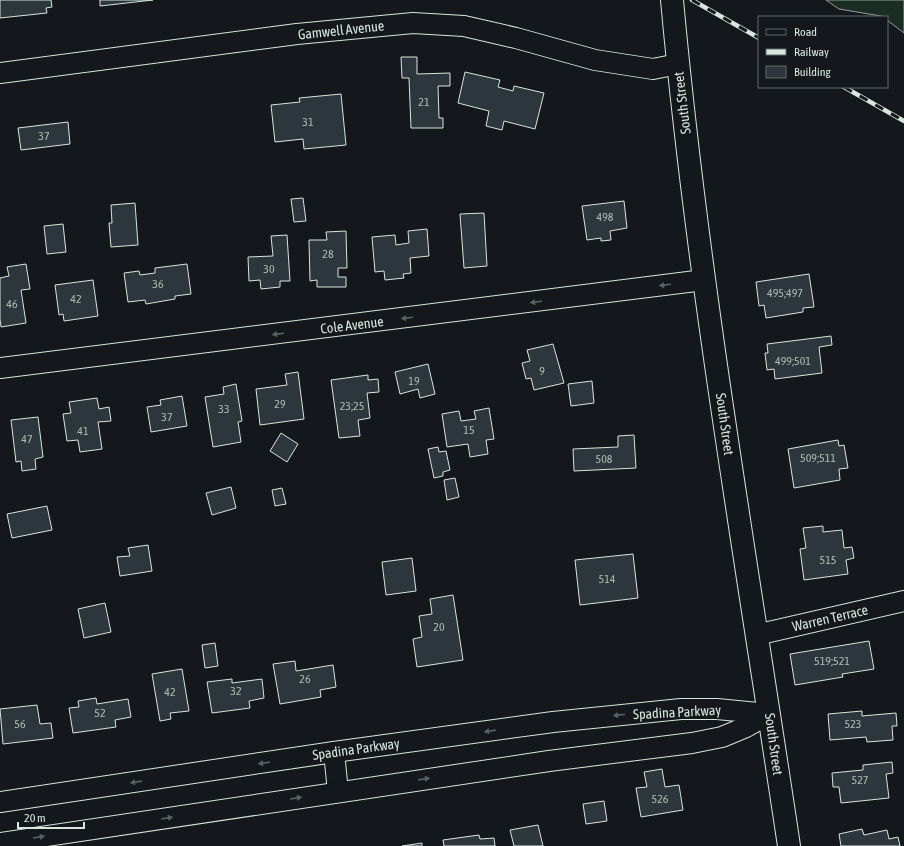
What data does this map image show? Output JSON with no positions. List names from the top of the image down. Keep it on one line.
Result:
{"streets":{"highway":["South Street"],"street":["Gamwell Avenue","Cole Avenue","Warren Terrace","Spadina Parkway"]},"crossings":[["Gamwell Avenue","South Street"],["South Street","Cole Avenue"],["South Street","Warren Terrace"],["South Street","Spadina Parkway"]],"one_way":["Cole Avenue"],"house_numbers":["21","31","37","498","28","30","36","495;497","42","46","499;501","9","19","29","23;25","33","37","15","41","47","509;511","508","515","514","20","519;521","26","32","42","52","56","523","527","526"],"legend":["Road","Railway","Building"],"scale_bar":"20 m"}
